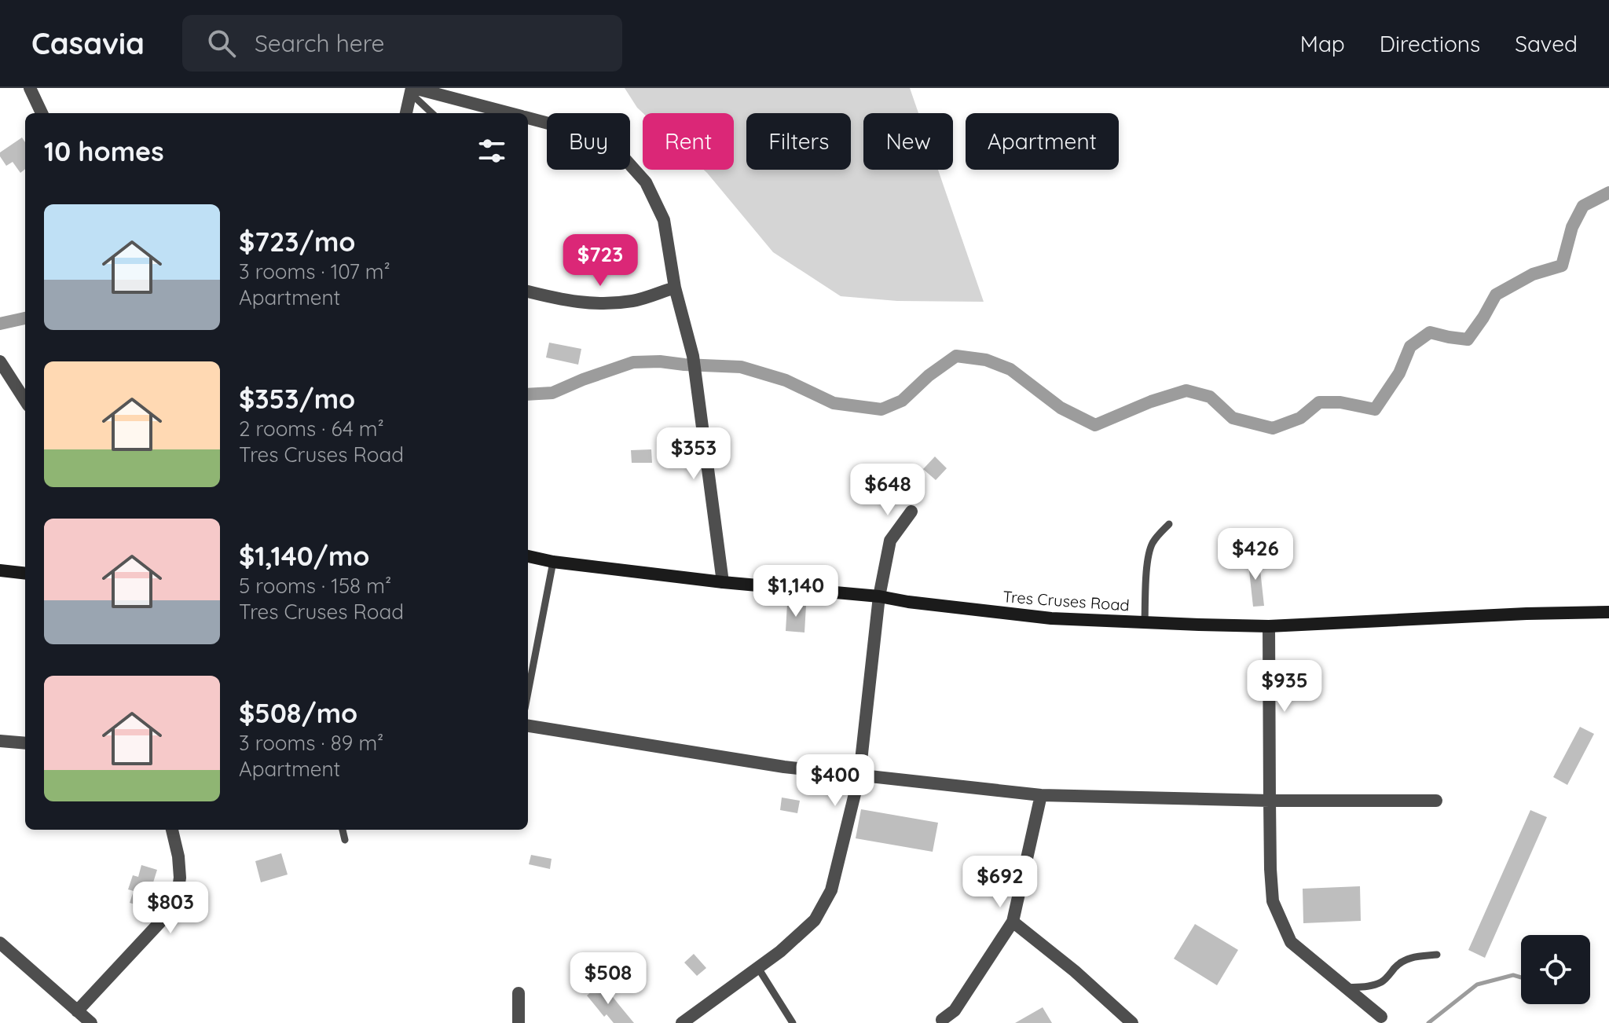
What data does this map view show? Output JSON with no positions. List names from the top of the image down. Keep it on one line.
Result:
{"streets":{"main road":["Tres Cruses Road"]},"page":{"header":"Casavia","search":"Search here","nav":["Map","Directions","Saved"],"chip":["Buy","Rent","Filters","New","Apartment"],"heading":"10 homes","list":[{"name":"$723/mo","note":"3 rooms · 107 m² · Apartment"},{"name":"$353/mo","note":"2 rooms · 64 m² · Tres Cruses Road"},{"name":"$1,140/mo","note":"5 rooms · 158 m² · Tres Cruses Road"},{"name":"$508/mo","note":"3 rooms · 89 m² · Apartment"}],"price":["$723","$353","$648","$426","$1,140","$935","$400","$692","$803","$508"]}}
